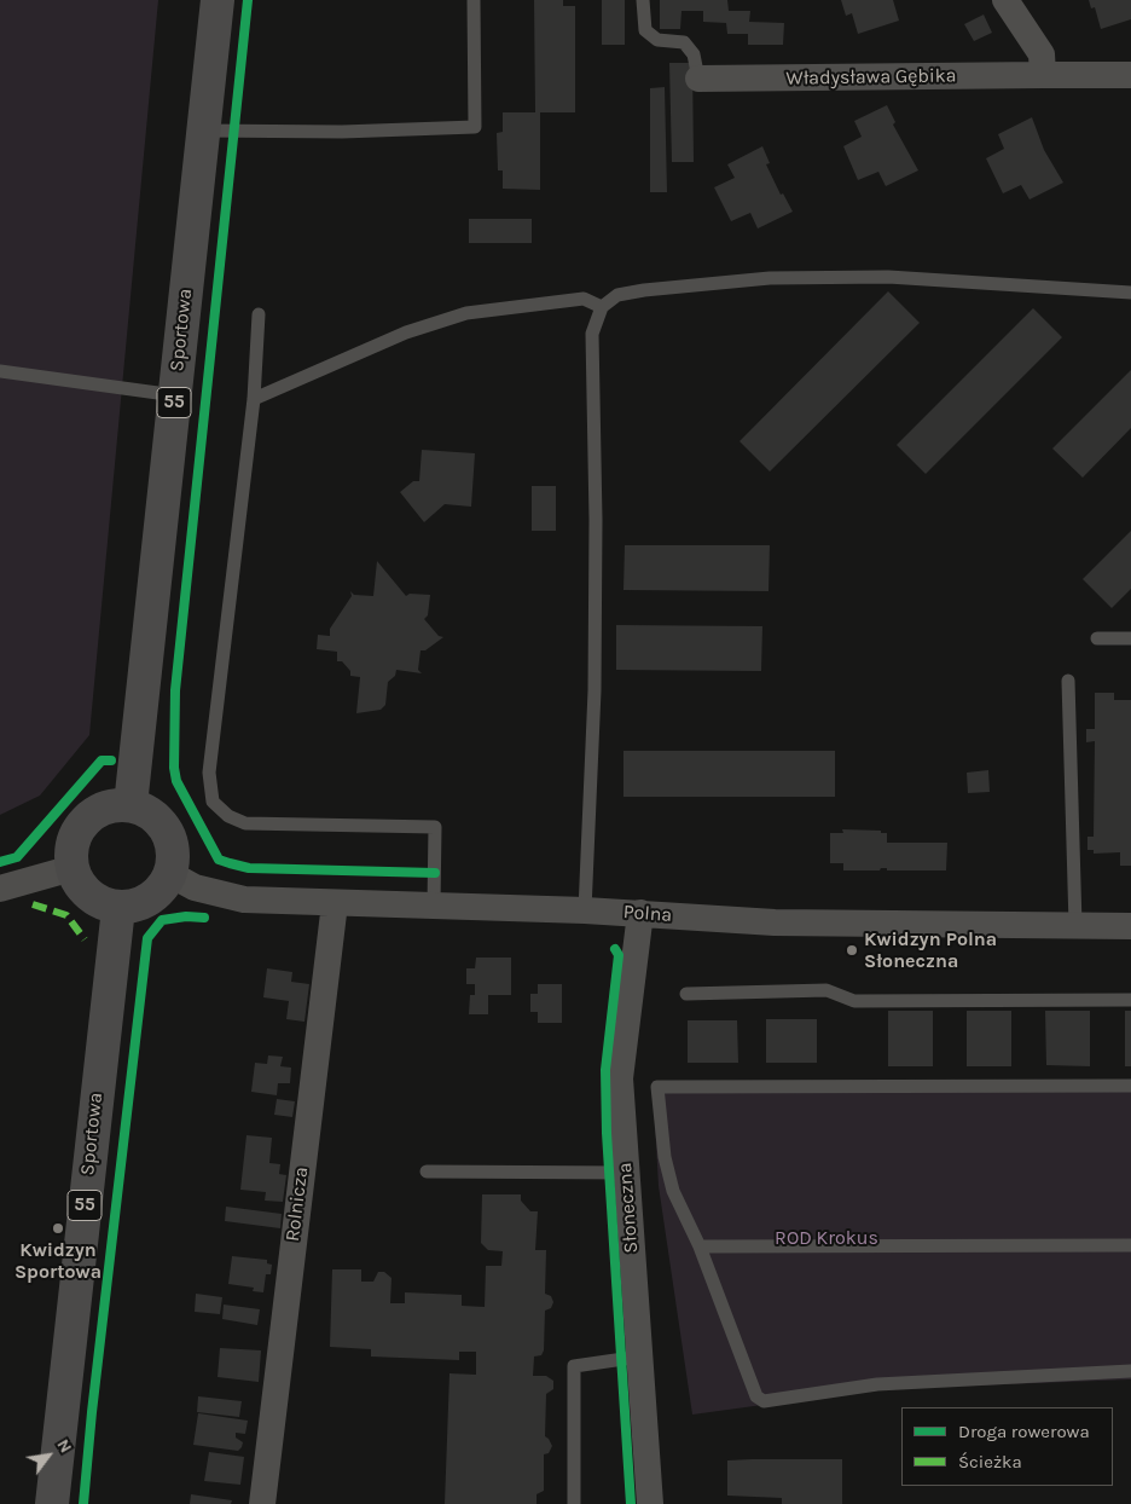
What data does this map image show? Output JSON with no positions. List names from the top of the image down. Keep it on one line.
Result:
{"streets":{"main road":["Sportowa","55"],"street":["Władysława Gębika","Polna","Rolnicza","Słoneczna"]},"crossings":[["Sportowa","Polna"],["Polna","Rolnicza"],["Polna","Słoneczna"]],"parks":["ROD Krokus"],"places":["Kwidzyn Polna Słoneczna","Kwidzyn Sportowa"],"legend":["Droga rowerowa","Ścieżka"],"north":"top right"}
